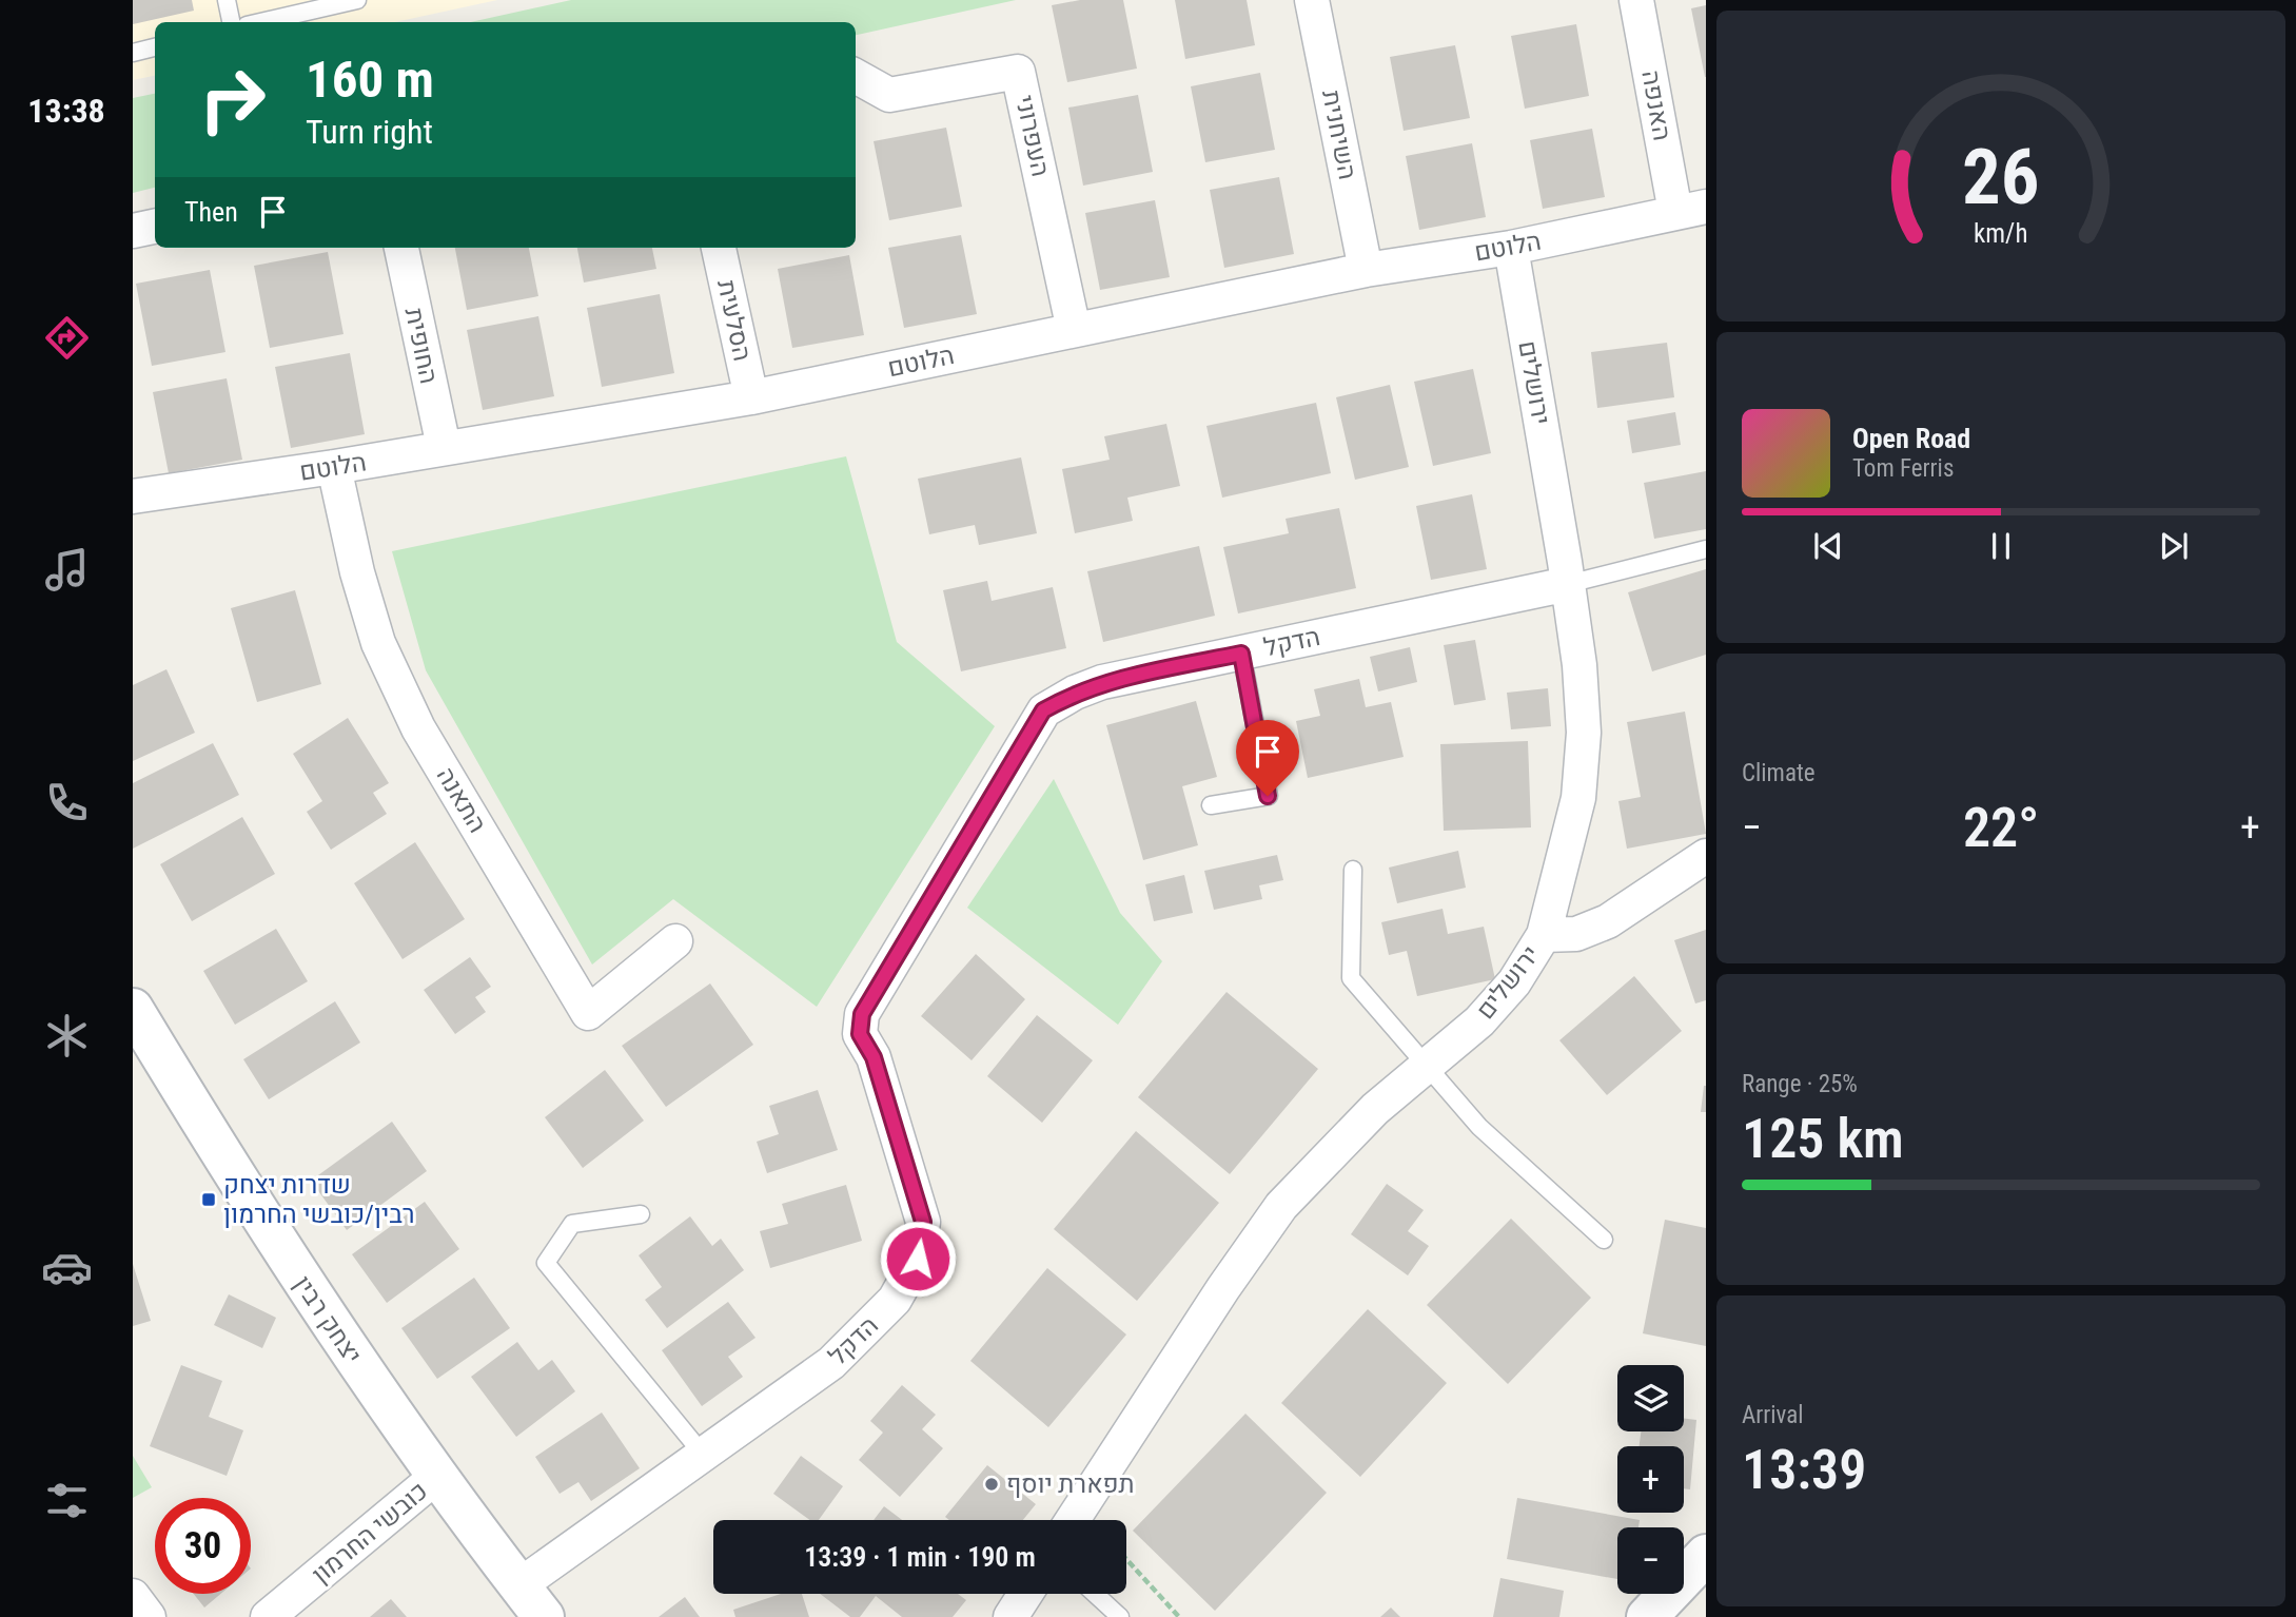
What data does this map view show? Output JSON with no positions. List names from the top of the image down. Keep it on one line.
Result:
{"streets":{"street":["האנפה","השיחנית","העפרוני","הלוטם","הסלעית","החופית","ירושלים","הדקל","התאנה","יצחק רבין","כובשי החרמון"]},"crossings":[["האנפה","הלוטם"],["השיחנית","הלוטם"],["העפרוני","הלוטם"],["הלוטם","הסלעית"],["הלוטם","החופית"],["הלוטם","ירושלים"],["הלוטם","התאנה"],["ירושלים","הדקל"],["הדקל","יצחק רבין"],["יצחק רבין","כובשי החרמון"]],"places":{"transit":["שדרות יצחק רבין/כובשי החרמון"],"other":["תפארת יוסף"]},"page":{"tabs":"13:38","turn":["160 m","Turn right"],"then":"Then","song":["Open Road","Tom Ferris"],"tile":["Climate",["Range · 25%","125 km"],["Arrival","13:39"]],"heat":["−","22°","+"],"map_buttons":["+","−"],"limit":"30","trip":"13:39 · 1 min · 190 m","gauge":["26","km/h"]}}
